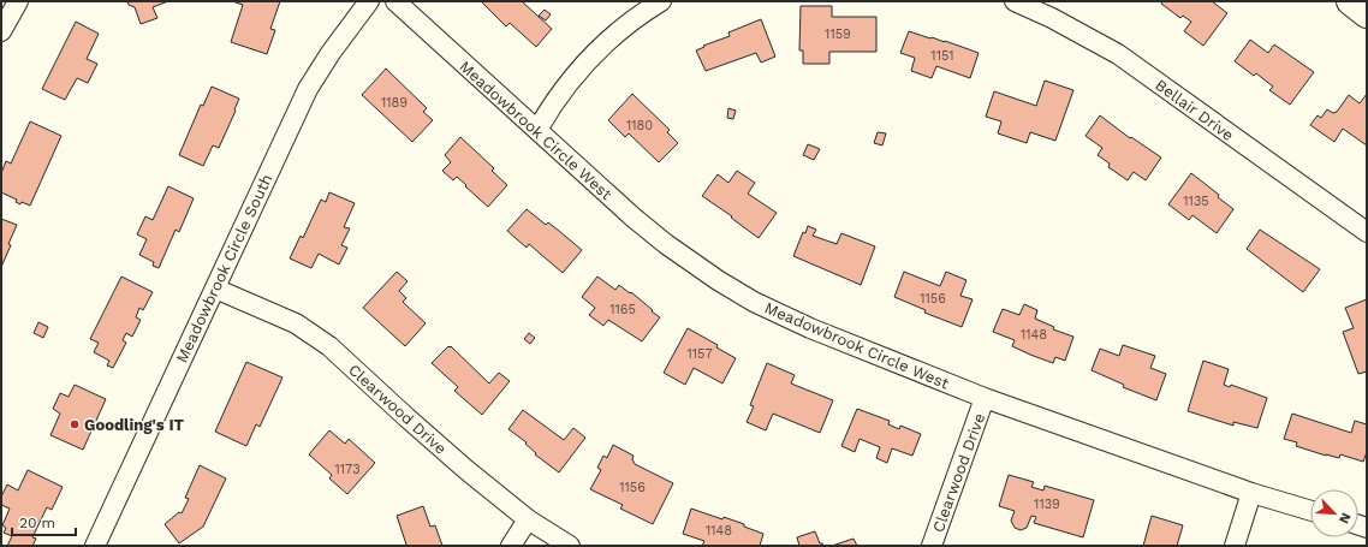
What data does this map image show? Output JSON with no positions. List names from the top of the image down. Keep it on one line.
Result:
{"streets":{"street":["Bellair Drive","Meadowbrook Circle West","Meadowbrook Circle South","Clearwood Drive"]},"crossings":[["Meadowbrook Circle West","Clearwood Drive"],["Meadowbrook Circle South","Clearwood Drive"]],"places":["Goodling's IT"],"house_numbers":["1159","1151","1189","1180","1135","1156","1165","1148","1157","1173","1156","1139","1148"],"scale_bar":"20 m","north":"bottom right"}
